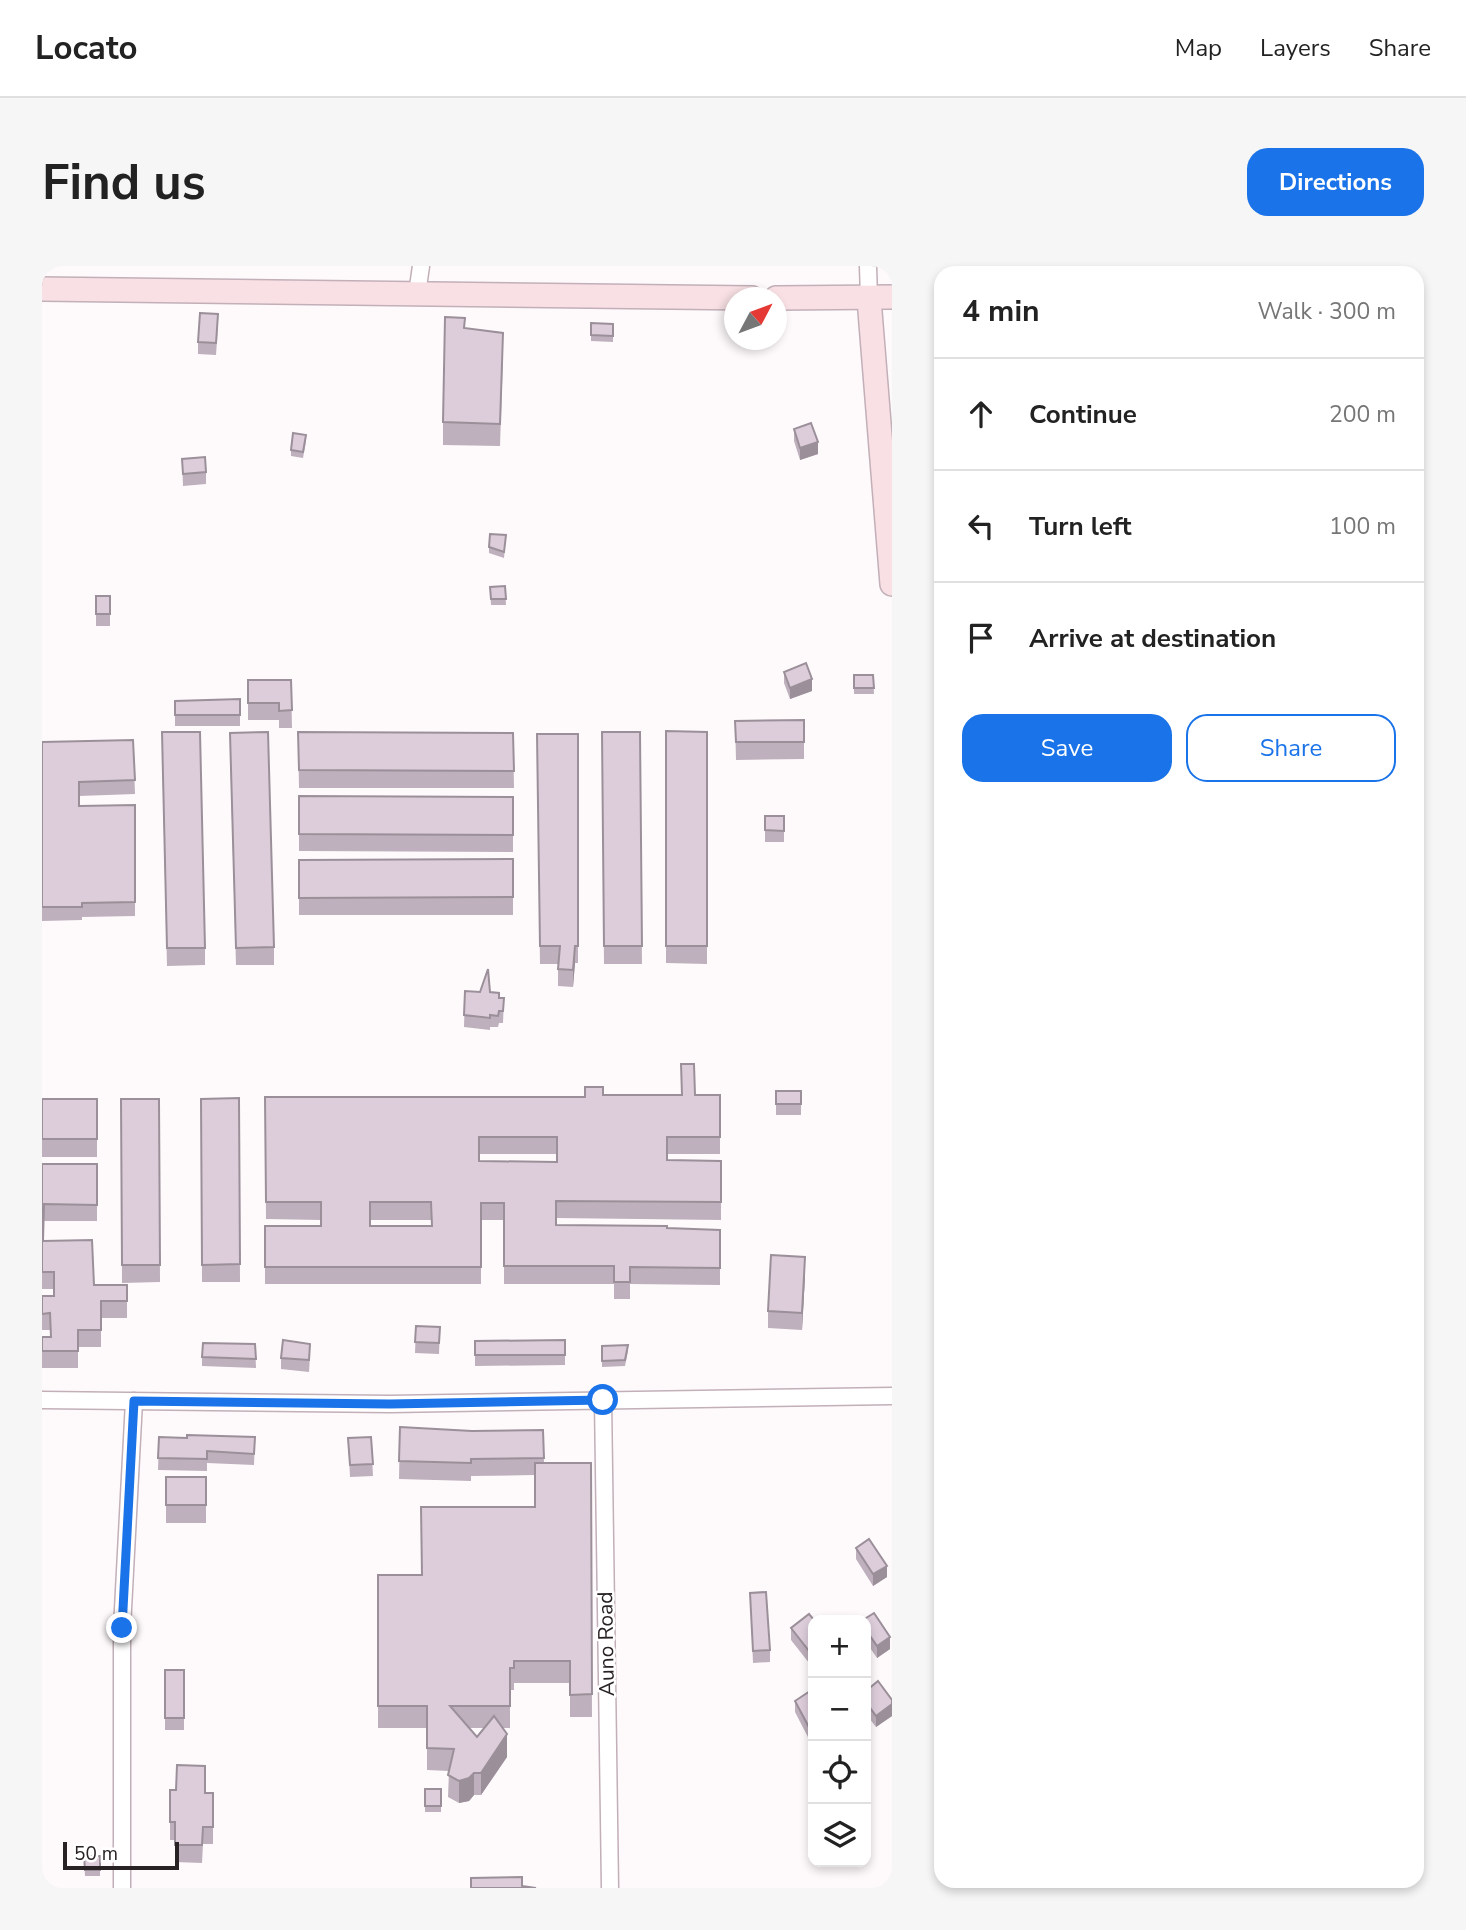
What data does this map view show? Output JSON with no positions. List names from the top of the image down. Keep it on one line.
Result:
{"streets":{"street":["Auno Road"]},"scale_bar":"50 m","north":"top right","page":{"header":"Locato","nav":["Map","Layers","Share"],"buttons":["Directions",["Save","Share"]],"title":"Find us","heading":["4 min","Walk · 300 m"],"list":[["Continue","200 m"],["Turn left","100 m"],"Arrive at destination"],"map_buttons":["+","−"],"scale":"50 m"}}
